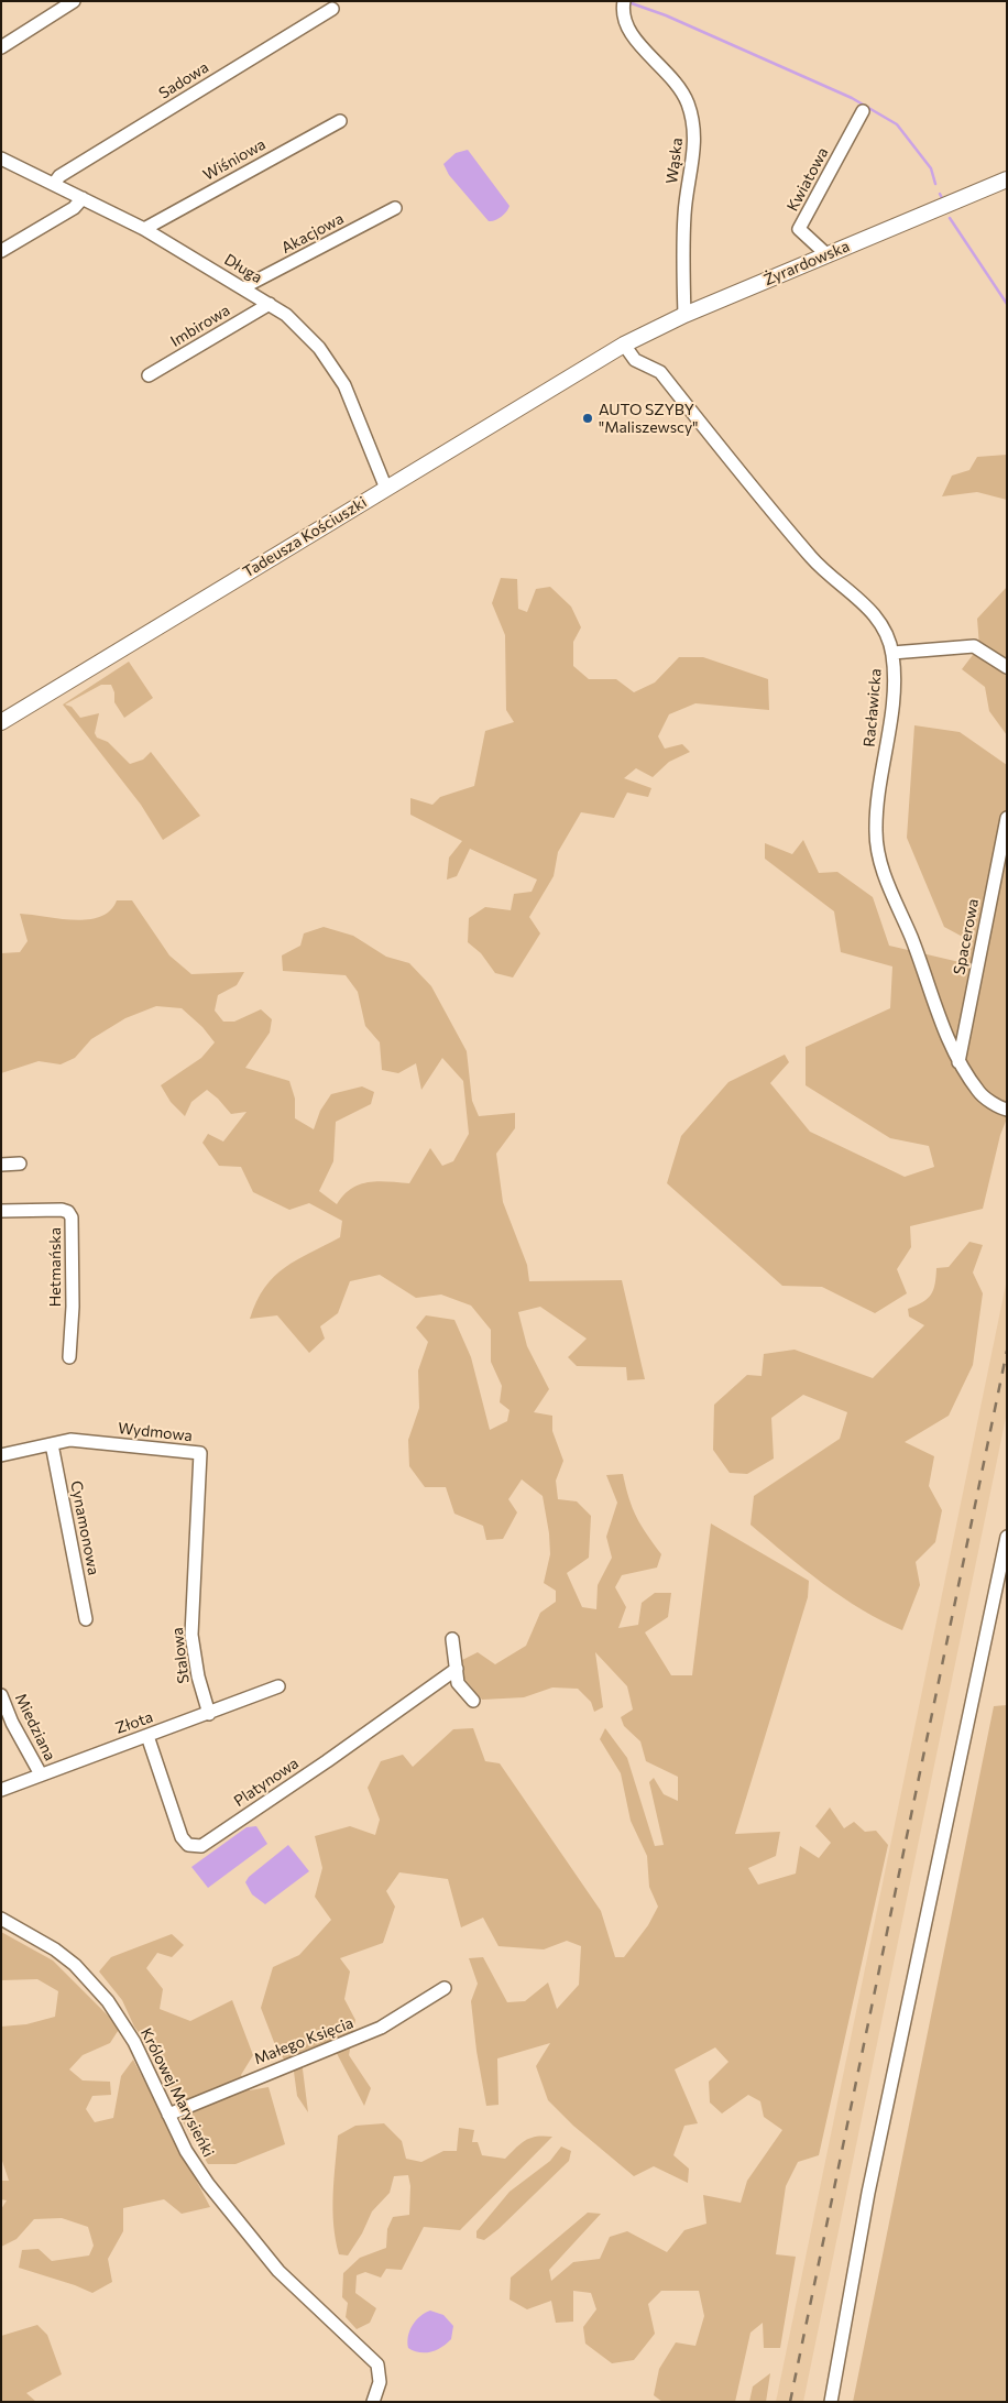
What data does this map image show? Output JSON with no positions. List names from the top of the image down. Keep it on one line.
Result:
{"streets":{"main road":["Żyrardowska","Tadeusza Kościuszki"],"street":["Sadowa","Wiśniowa","Wąska","Kwiatowa","Akacjowa","Długa","Imbirowa","Racławicka","Spacerowa","Hetmańska","Wydmowa","Cynamonowa","Stalowa","Złota","Miedziana","Platynowa","Małego Księcia","Królowej Marysieńki"]},"crossings":[["Sadowa","Długa"],["Wiśniowa","Długa"],["Wąska","Żyrardowska"],["Kwiatowa","Żyrardowska"],["Akacjowa","Długa"],["Żyrardowska","Tadeusza Kościuszki"],["Żyrardowska","Racławicka"],["Długa","Imbirowa"],["Długa","Tadeusza Kościuszki"],["Racławicka","Spacerowa"],["Wydmowa","Cynamonowa"],["Wydmowa","Stalowa"],["Stalowa","Złota"],["Złota","Miedziana"],["Złota","Platynowa"],["Małego Księcia","Królowej Marysieńki"]],"places":["AUTO SZYBY \"Maliszewscy\""]}
